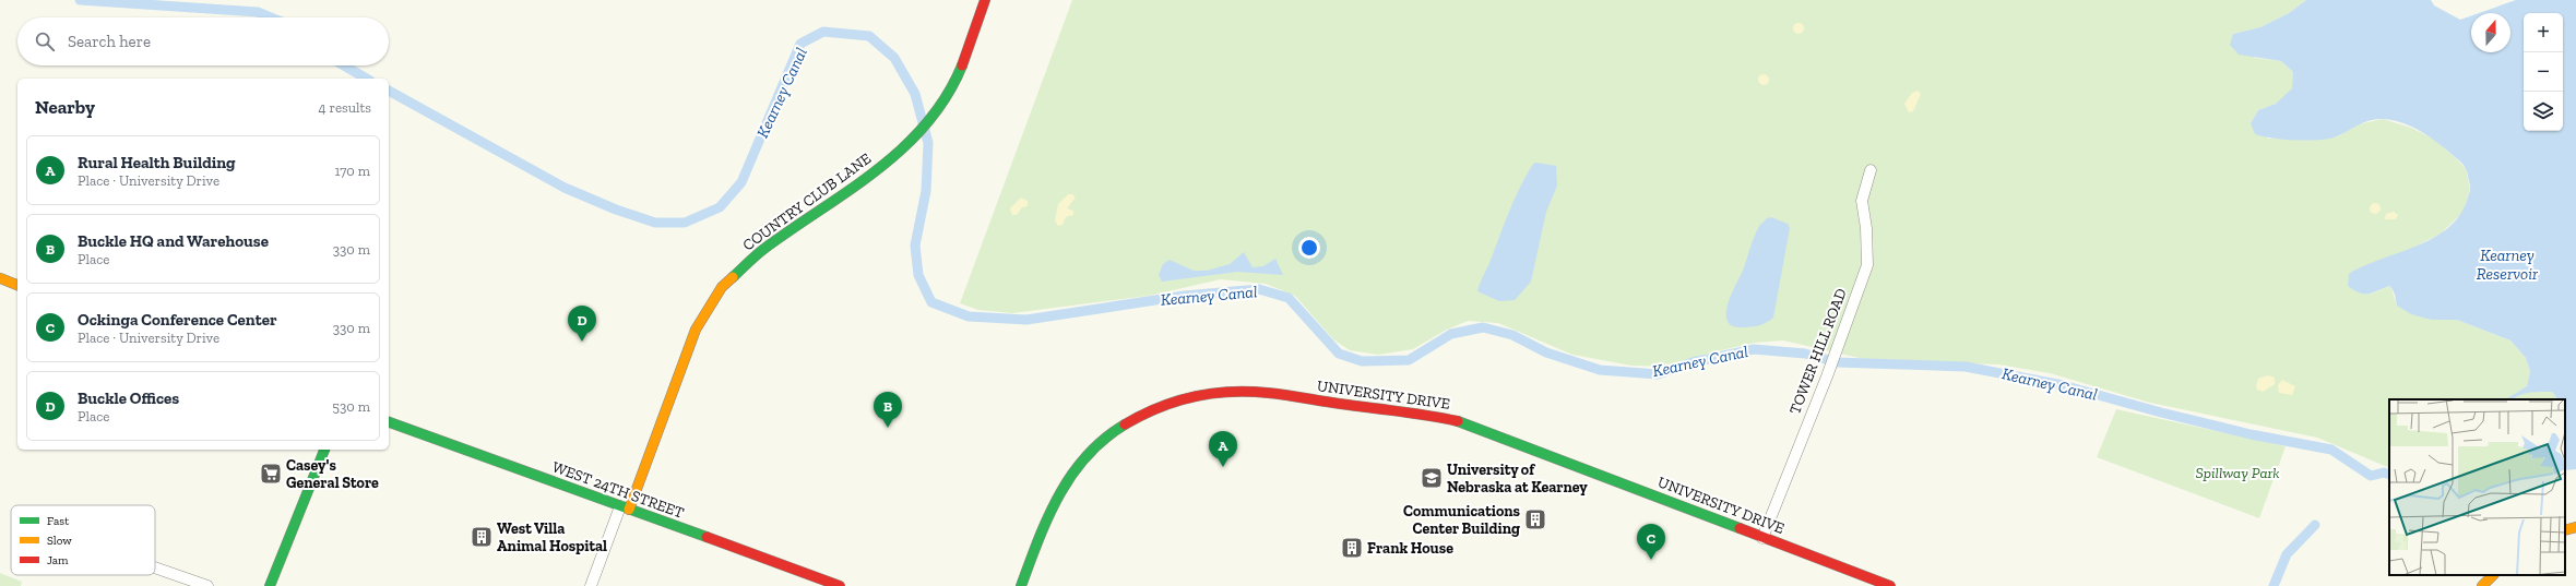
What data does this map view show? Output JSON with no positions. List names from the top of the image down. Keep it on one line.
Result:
{"streets":{"street":["COUNTRY CLUB LANE","TOWER HILL ROAD","UNIVERSITY DRIVE","WEST 24TH STREET"]},"crossings":[["COUNTRY CLUB LANE","WEST 24TH STREET"],["TOWER HILL ROAD","UNIVERSITY DRIVE"]],"water":["Kearney Canal","Kearney Reservoir"],"parks":["Spillway Park"],"places":{"supermarket":["Casey's General Store"],"school or university":["University of Nebraska at Kearney"],"building":["Communications Center Building","West Villa Animal Hospital","Frank House"]},"legend":["Fast","Slow","Jam"],"north":"top","page":{"map_buttons":["+","−"],"search":"Search here","heading":["Nearby","4 results"],"list":[{"mark":"A","name":"Rural Health Building","note":"Place · University Drive","value":"170 m"},{"mark":"B","name":"Buckle HQ and Warehouse","note":"Place","value":"330 m"},{"mark":"C","name":"Ockinga Conference Center","note":"Place · University Drive","value":"330 m"},{"mark":"D","name":"Buckle Offices","note":"Place","value":"530 m"}],"pins":["D","B","A","C"]}}
